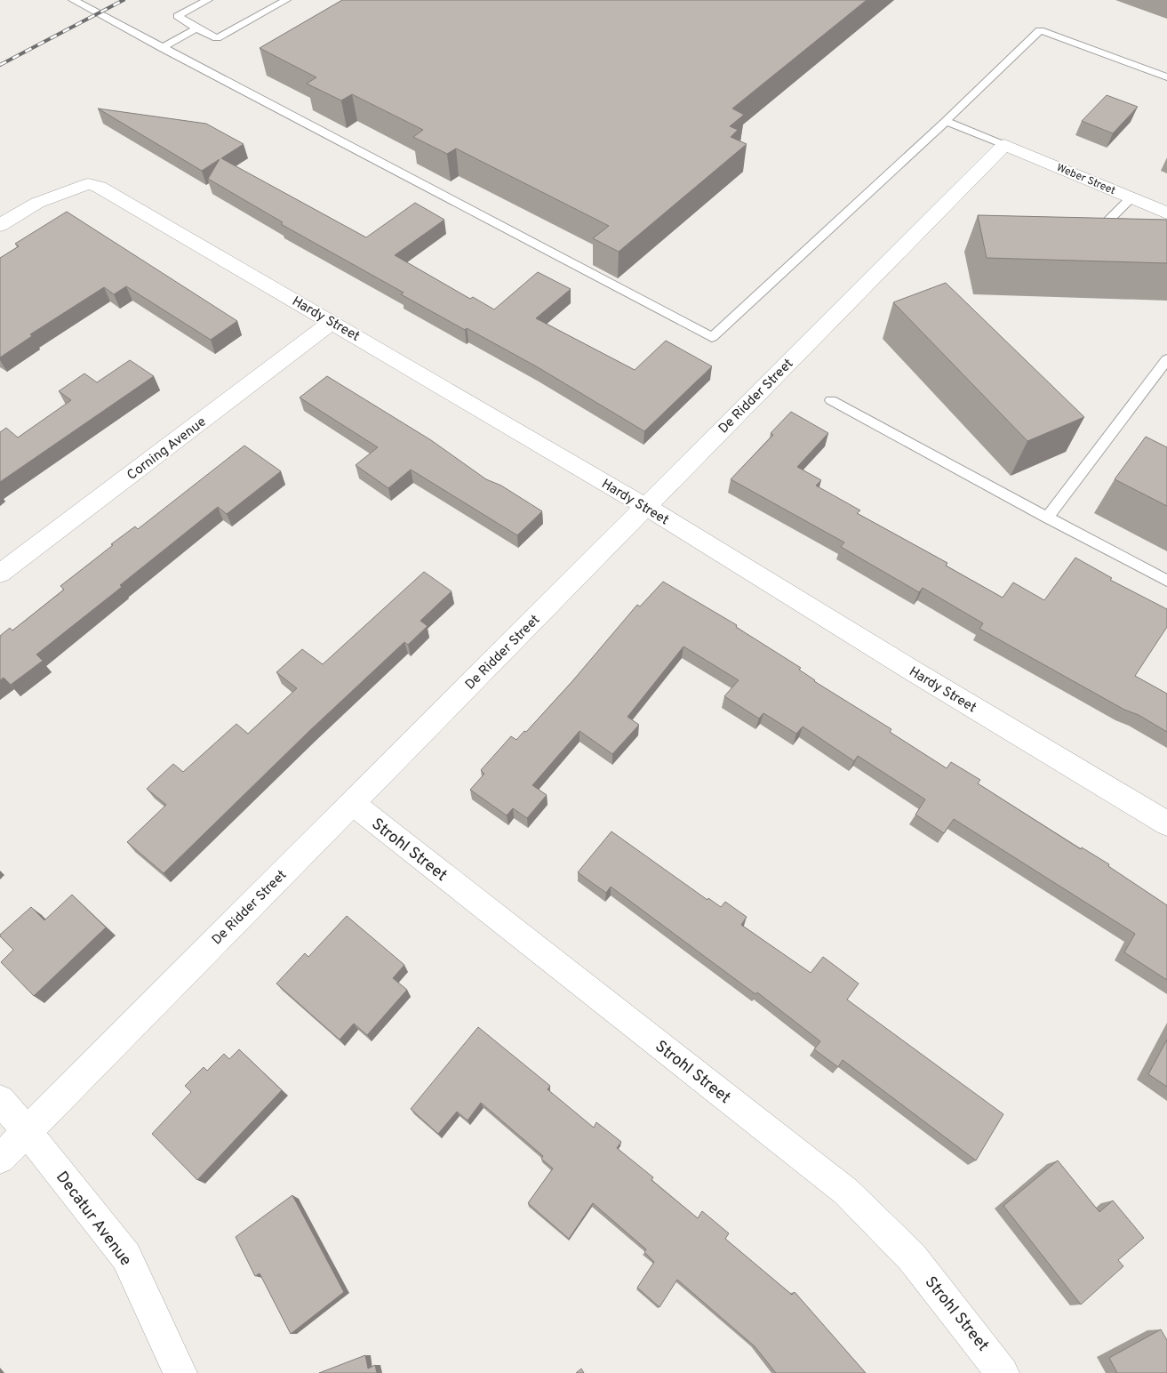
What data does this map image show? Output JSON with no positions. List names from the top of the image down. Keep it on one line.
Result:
{"streets":{"street":["Weber Street","Hardy Street","De Ridder Street","Corning Avenue","Strohl Street","Decatur Avenue"]},"crossings":[["Weber Street","De Ridder Street"],["Hardy Street","De Ridder Street"],["Hardy Street","Corning Avenue"],["De Ridder Street","Strohl Street"],["De Ridder Street","Decatur Avenue"]]}
